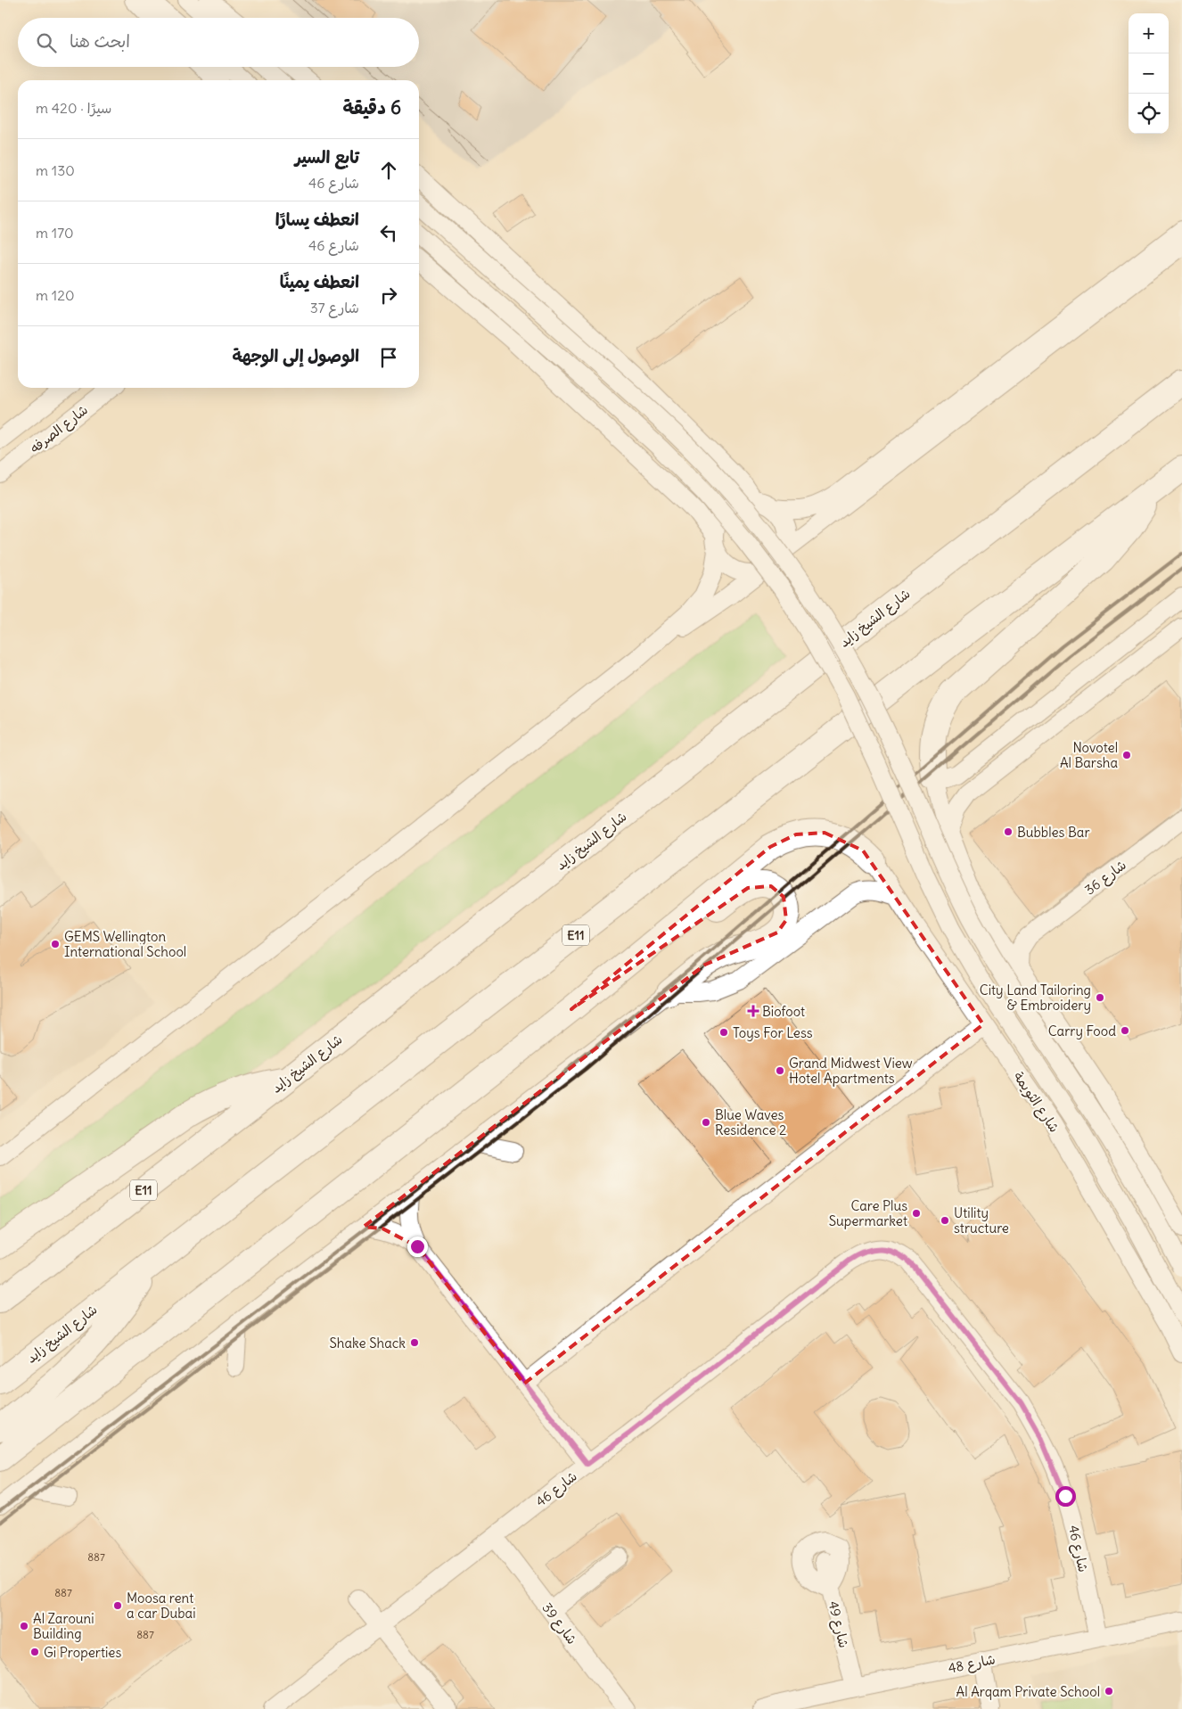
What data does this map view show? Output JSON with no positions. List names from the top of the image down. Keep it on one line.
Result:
{"streets":{"highway":["شارع الشيخ زايد","E11"],"street":["شارع الصرفه","شارع 36","شارع الثويمة","شارع 46","شارع 39","شارع 49","شارع 48"]},"crossings":[["شارع 46","شارع 39"],["شارع 46","شارع 48"],["شارع 49","شارع 48"]],"places":{"other":["Novotel Al Barsha","Bubbles Bar","GEMS Wellington International School","City Land Tailoring & Embroidery","Carry Food","Toys For Less","Grand Midwest View Hotel Apartments","Blue Waves Residence 2","Care Plus Supermarket","Utility structure","Shake Shack","Moosa rent a car Dubai","Al Zarouni Building","Gi Properties","Al Arqam Private School"],"health":["Biofoot"]},"house_numbers":["887","887","887"],"page":{"map_buttons":["+","−"],"search":"ابحث هنا","heading":["6 دقيقة","سيرًا · 420 m"],"list":[["تابع السير","شارع 46","130 m"],["انعطف يسارًا","شارع 46","170 m"],["انعطف يمينًا","شارع 37","120 m"],"الوصول إلى الوجهة"]}}
